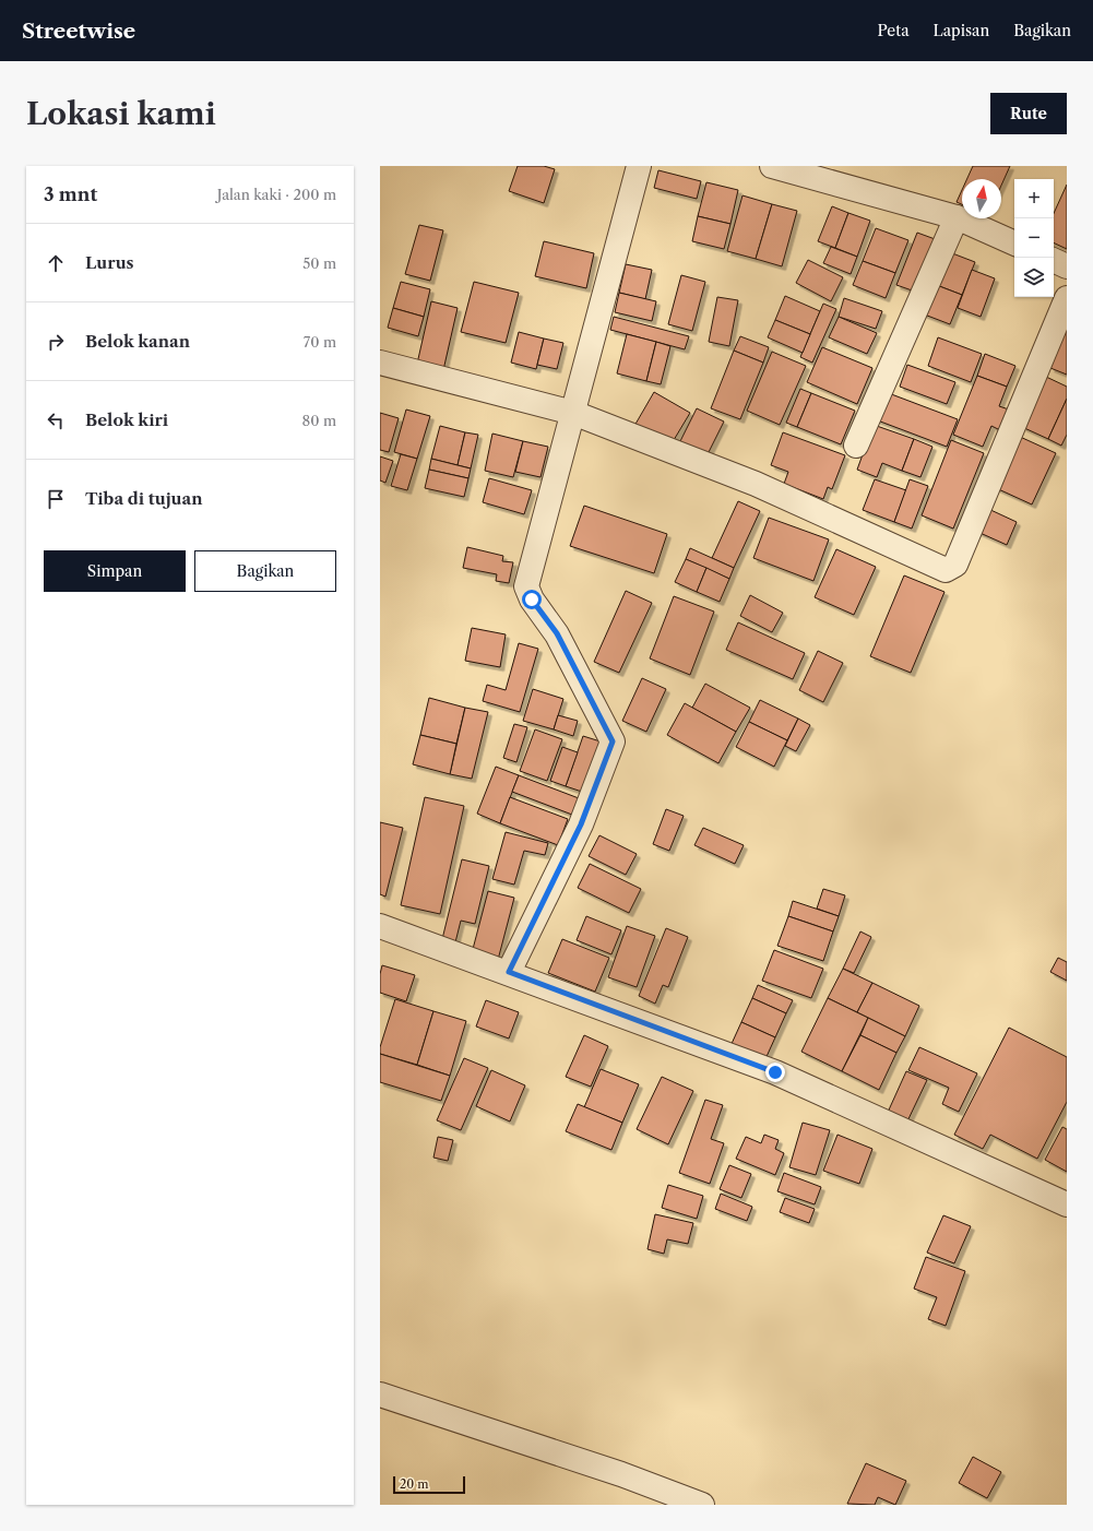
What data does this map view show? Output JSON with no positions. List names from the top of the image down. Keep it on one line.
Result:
{"scale_bar":"20 m","north":"top","page":{"header":"Streetwise","nav":["Peta","Lapisan","Bagikan"],"buttons":["Rute",["Simpan","Bagikan"]],"title":"Lokasi kami","heading":["3 mnt","Jalan kaki · 200 m"],"map_buttons":["+","−"],"list":[["Lurus","50 m"],["Belok kanan","70 m"],["Belok kiri","80 m"],"Tiba di tujuan"],"scale":"20 m"}}
